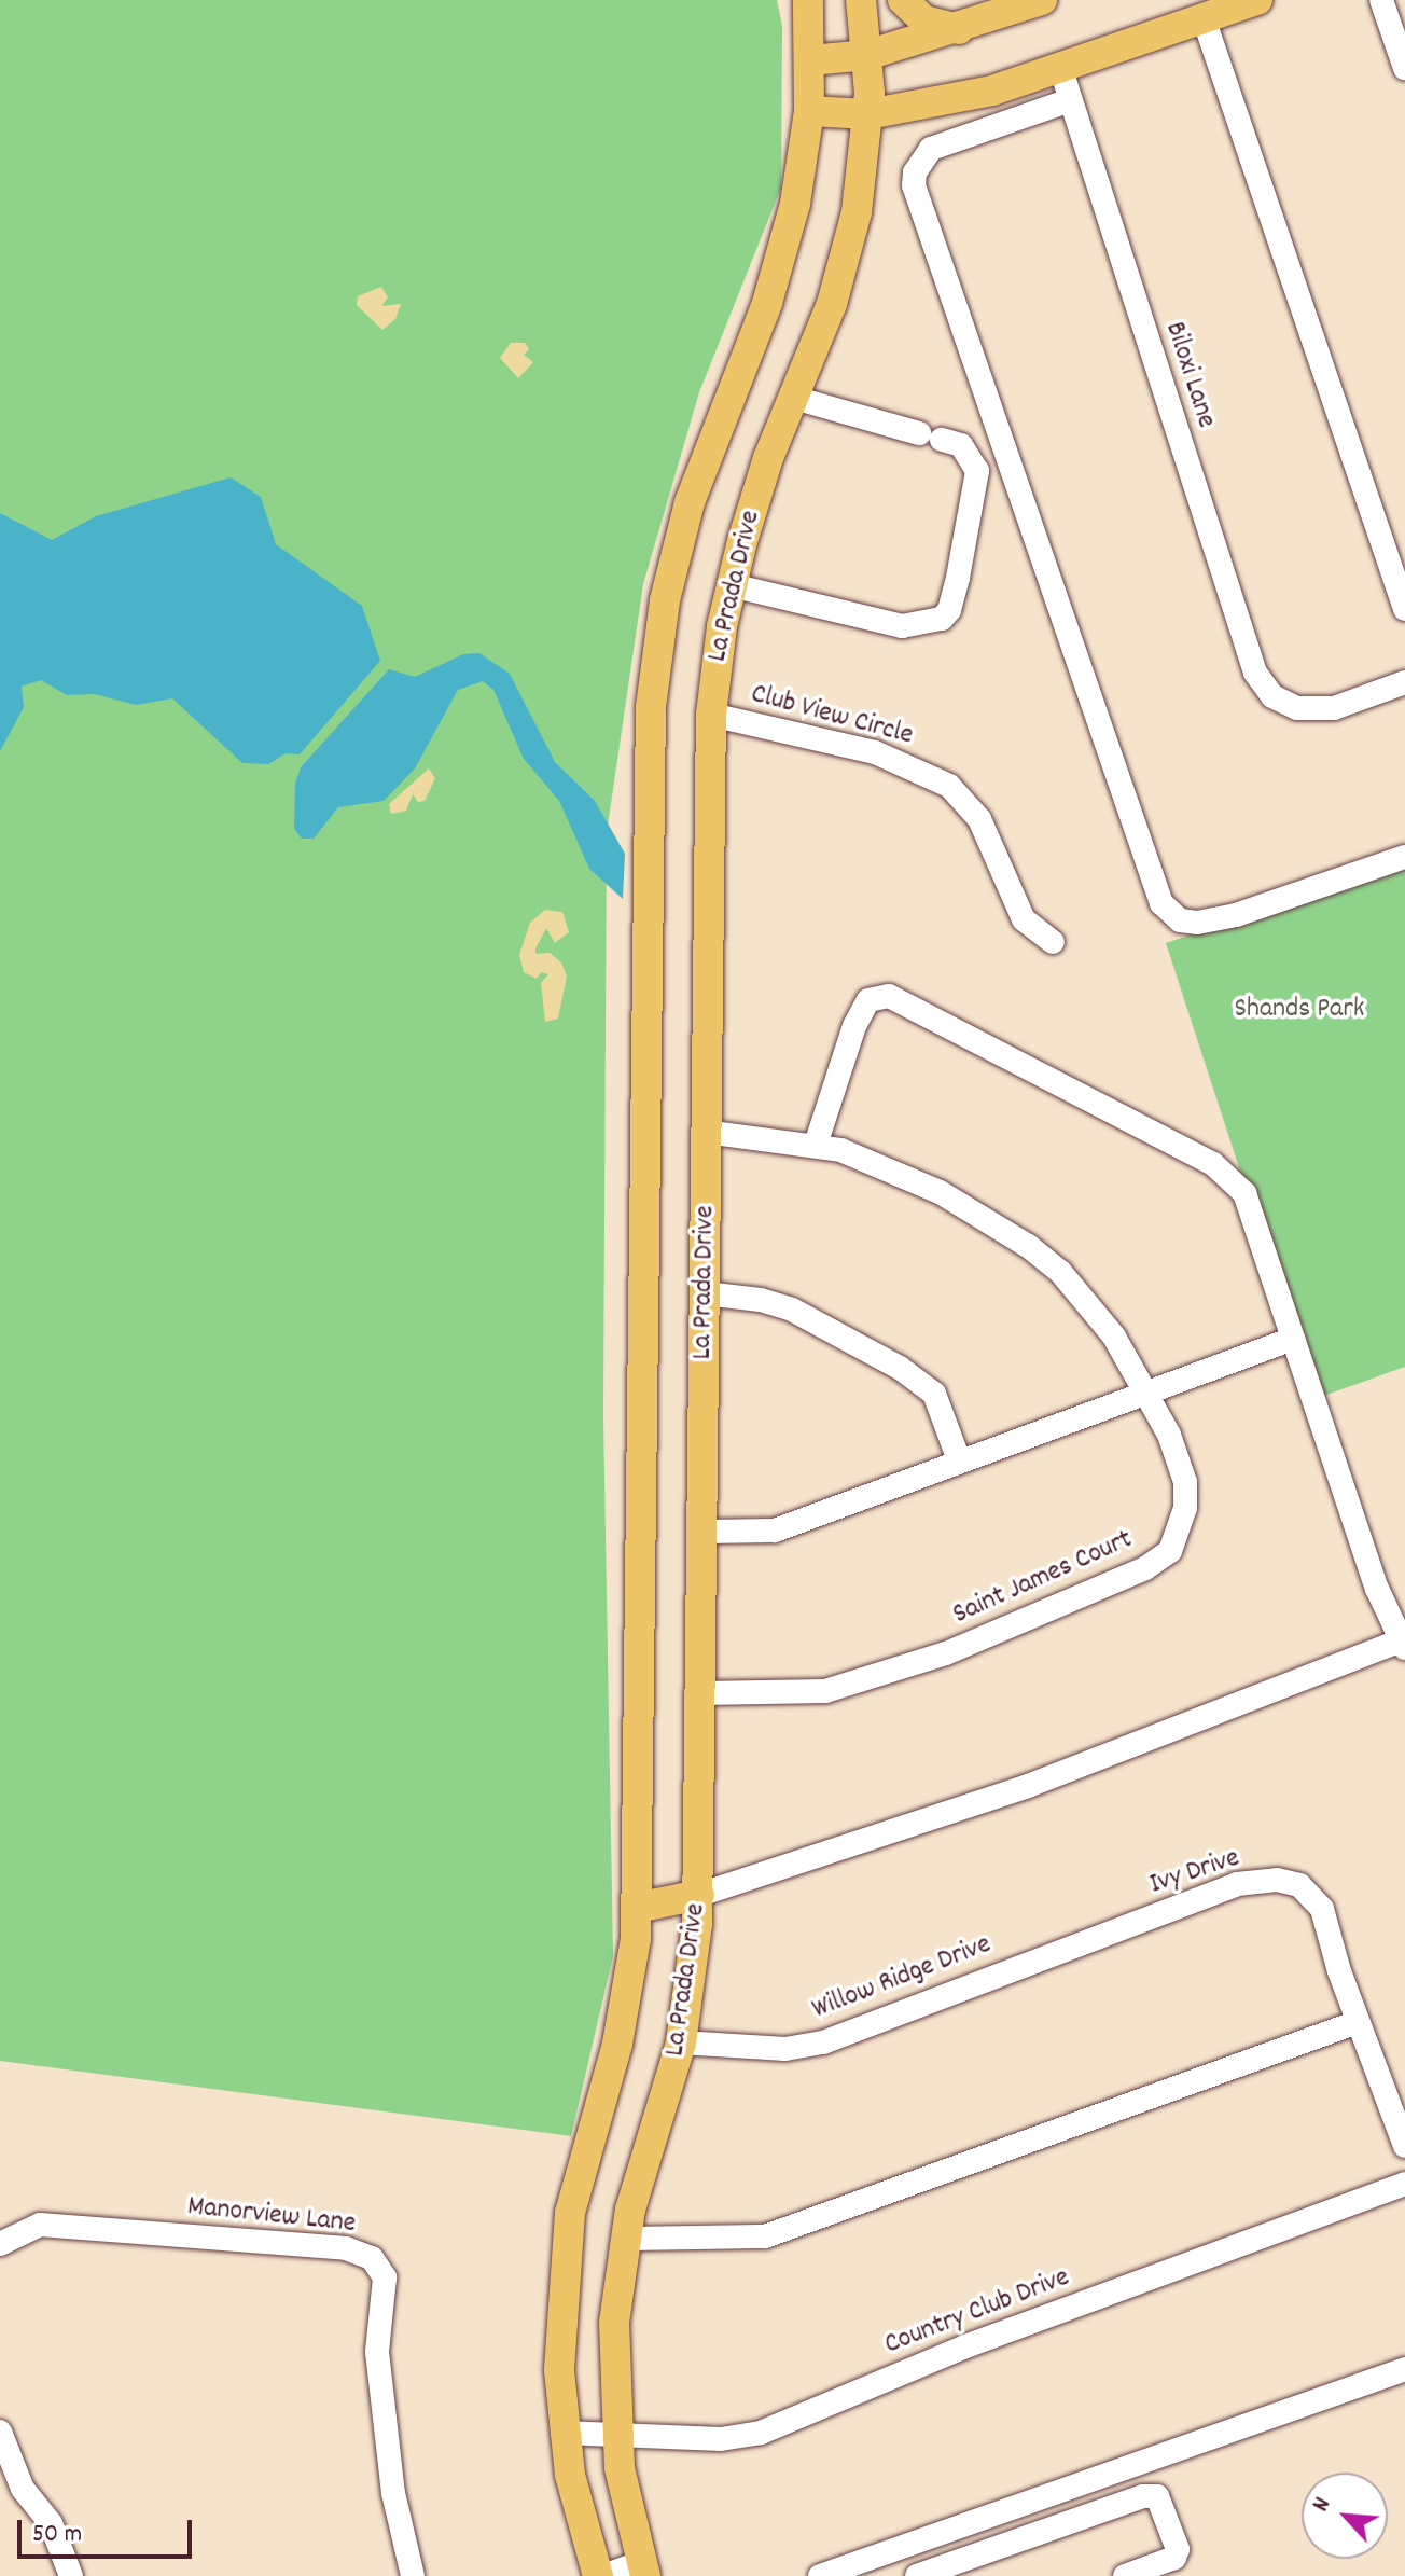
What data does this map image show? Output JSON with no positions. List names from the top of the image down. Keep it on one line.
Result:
{"streets":{"main road":["La Prada Drive"],"street":["Biloxi Lane","Club View Circle","Saint James Court","Ivy Drive","Willow Ridge Drive","Manorview Lane","Country Club Drive"]},"crossings":[["La Prada Drive","Club View Circle"],["La Prada Drive","Saint James Court"],["La Prada Drive","Willow Ridge Drive"],["La Prada Drive","Country Club Drive"],["Ivy Drive","Willow Ridge Drive"]],"parks":["Shands Park"],"scale_bar":"50 m","north":"top left"}
